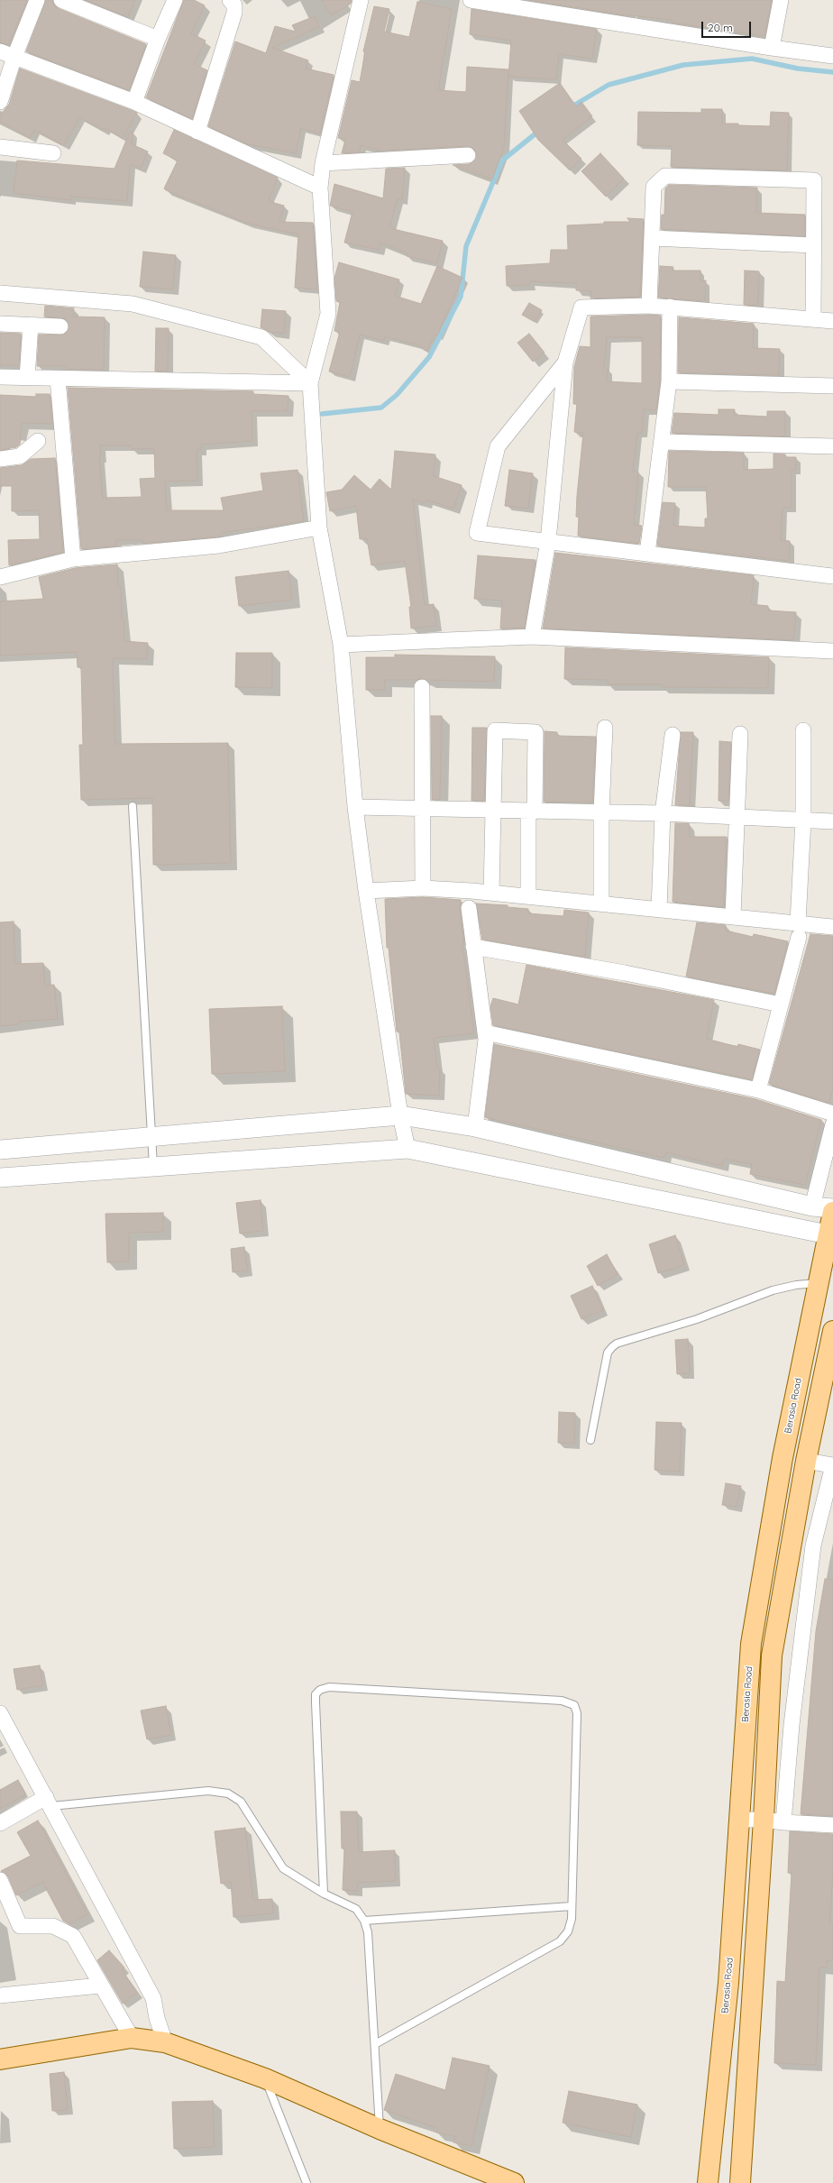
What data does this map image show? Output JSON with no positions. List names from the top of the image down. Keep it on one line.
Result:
{"streets":{"main road":["Berasia Road"]},"scale_bar":"20 m"}
